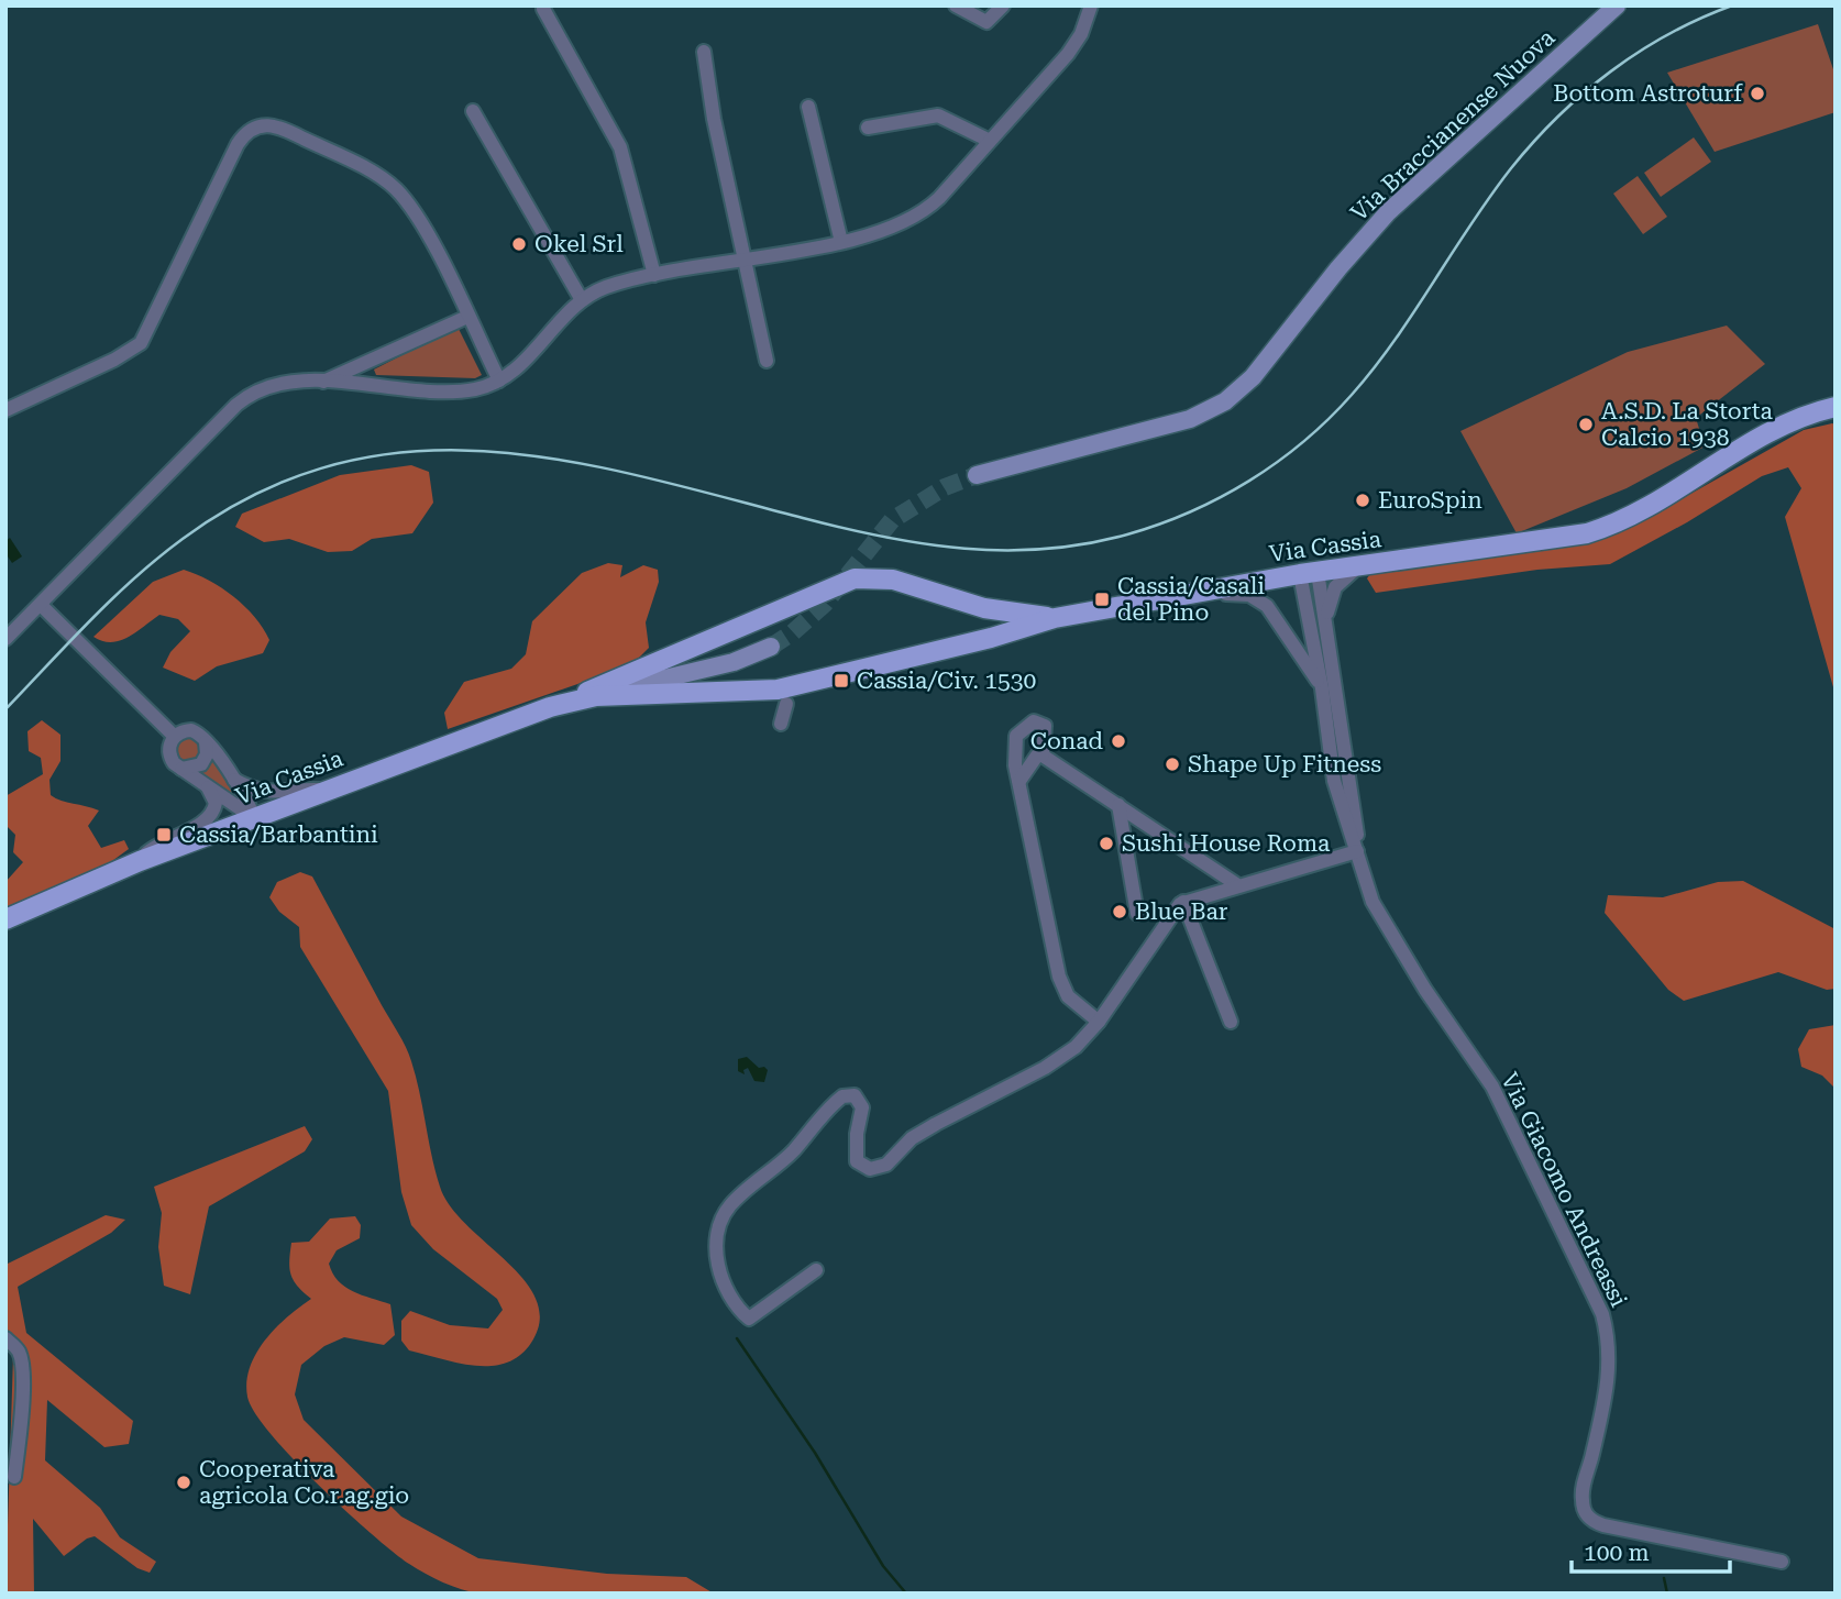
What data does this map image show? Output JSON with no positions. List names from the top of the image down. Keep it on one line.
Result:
{"streets":{"main road":["Via Braccianense Nuova","Via Cassia"],"street":["Via Giacomo Andreassi"]},"crossings":[["Via Cassia","Via Giacomo Andreassi"]],"places":{"other":["Bottom Astroturf","Okel Srl","A.S.D. La Storta Calcio 1938","EuroSpin","Conad","Shape Up Fitness","Sushi House Roma","Blue Bar","Cooperativa agricola Co.r.ag.gio"],"transit":["Cassia/Casali del Pino","Cassia/Civ. 1530","Cassia/Barbantini"]},"scale_bar":"100 m"}
